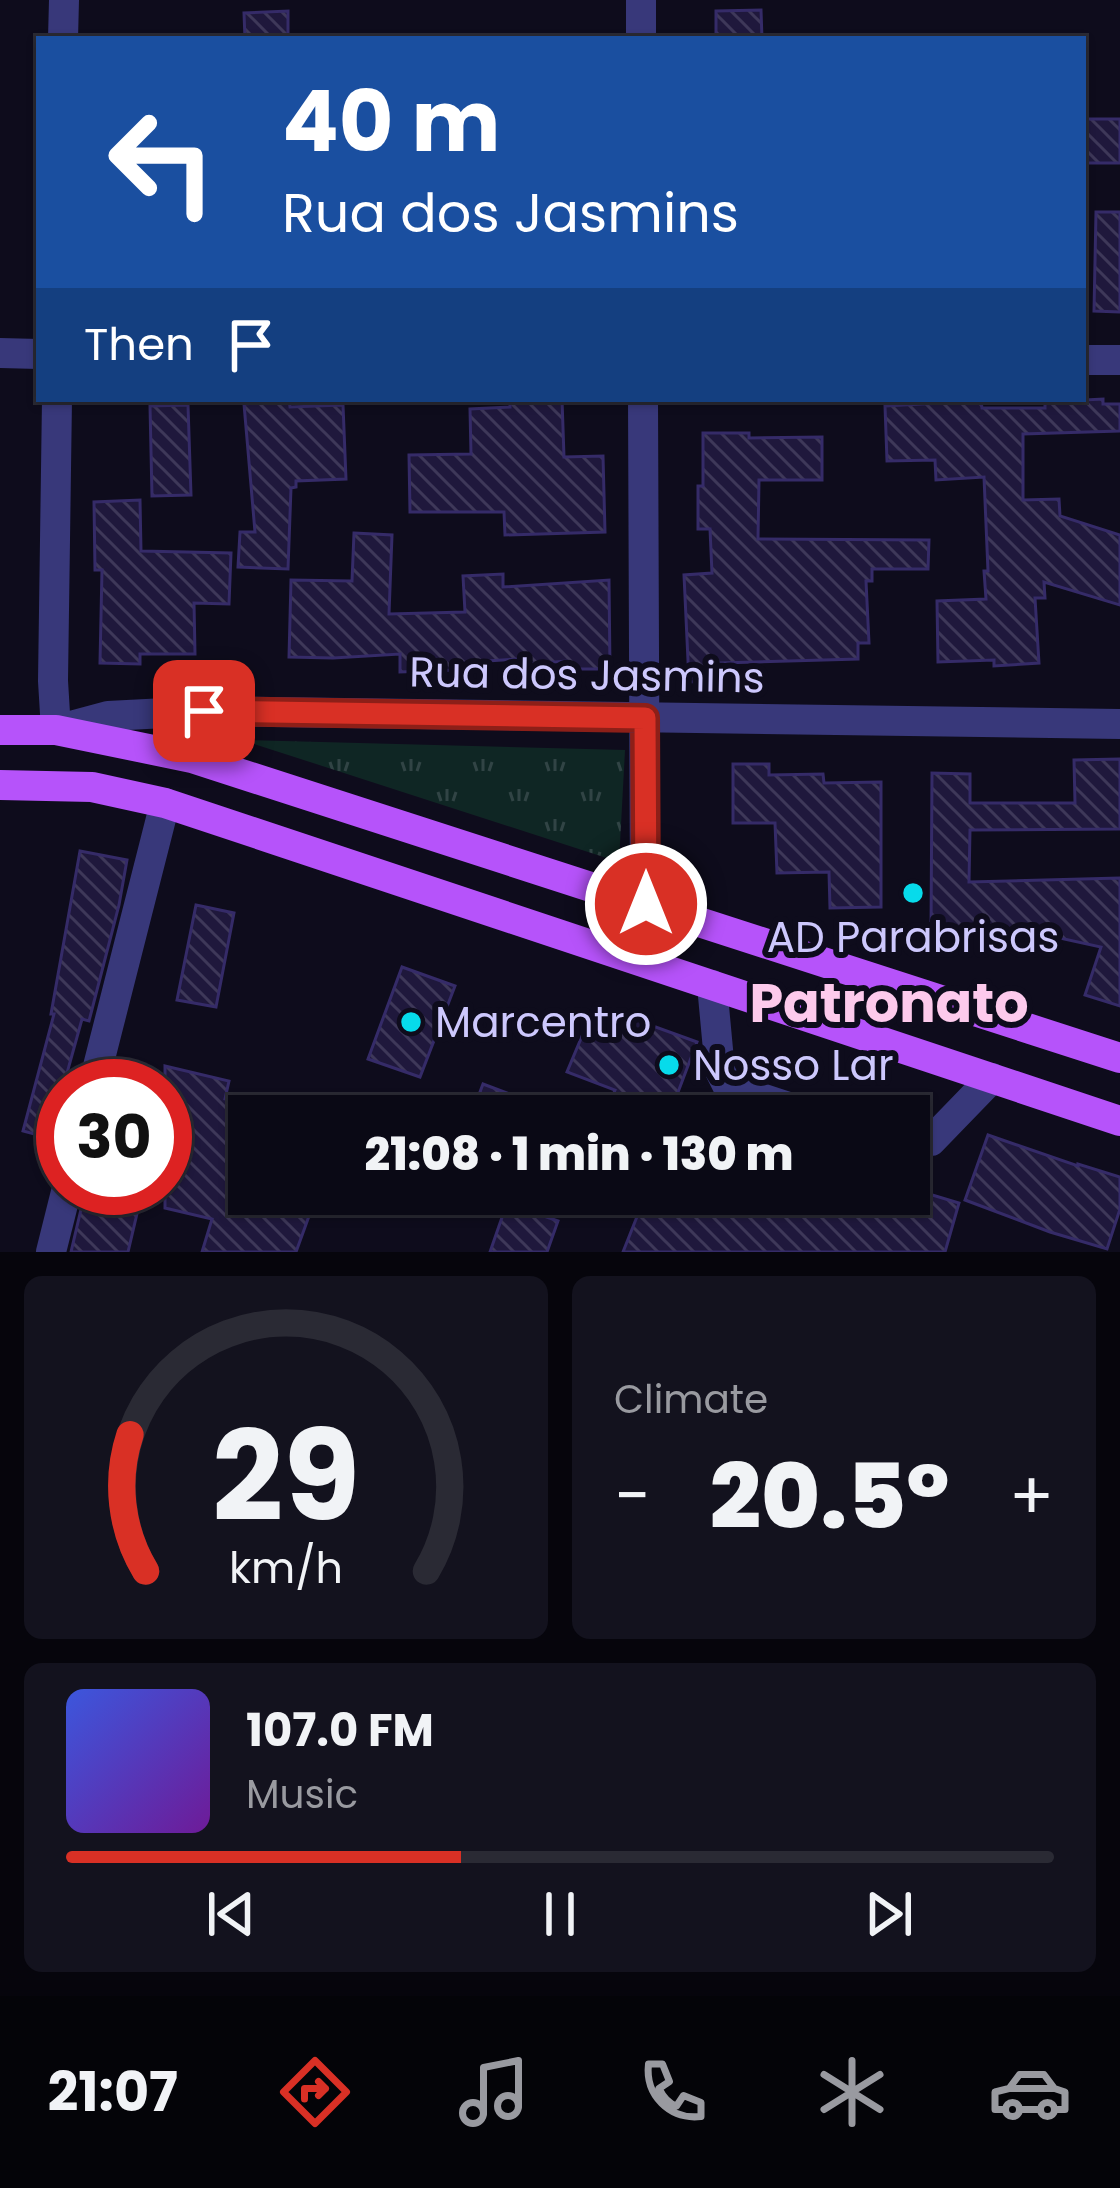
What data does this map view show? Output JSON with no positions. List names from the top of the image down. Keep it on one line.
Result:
{"streets":{"street":["Rua dos Jasmins"]},"districts":["Patronato"],"places":["AD Parabrisas","Marcentro","Nosso Lar"],"page":{"turn":["40 m","Rua dos Jasmins"],"then":"Then","limit":"30","trip":"21:08 · 1 min · 130 m","tile":"Climate","heat":["−","20.5°","+"],"song":["107.0 FM","Music"],"tabs":"21:07","gauge":["29","km/h"]}}
